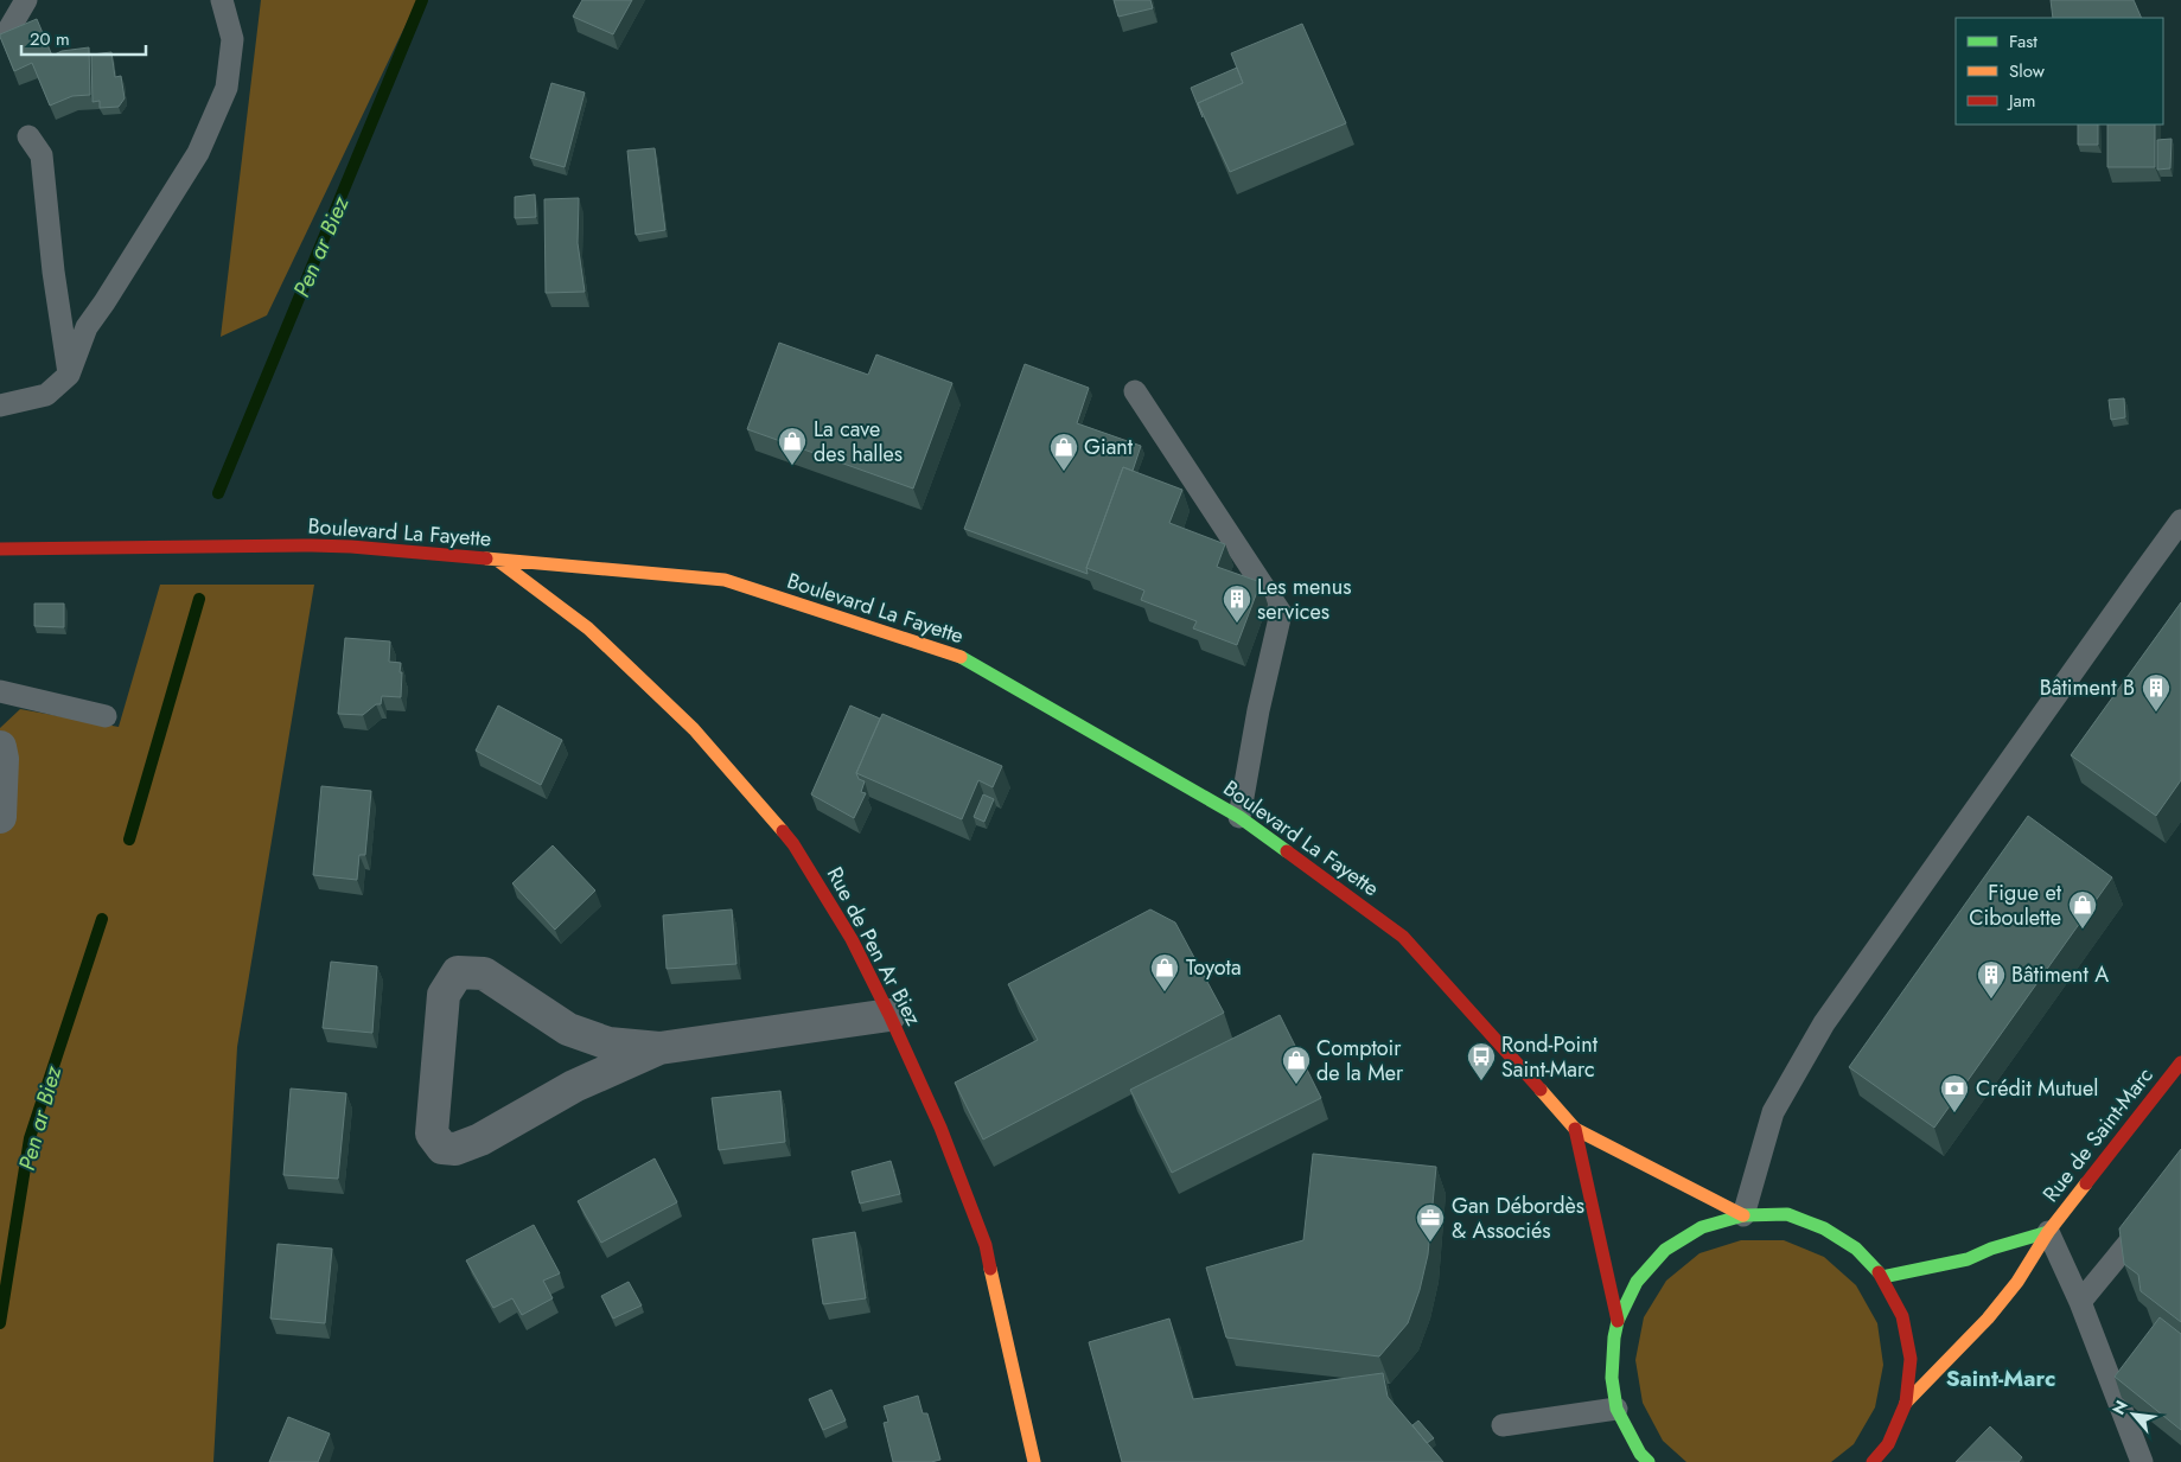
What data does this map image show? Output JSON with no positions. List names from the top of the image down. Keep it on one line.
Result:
{"streets":{"main road":["Boulevard La Fayette","Rue de Pen Ar Biez","Rue de Saint-Marc"]},"crossings":[["Boulevard La Fayette","Rue de Pen Ar Biez"]],"districts":["Saint-Marc"],"water":["Pen ar Biez"],"places":{"shop":["La cave des halles","Giant","Figue et Ciboulette","Toyota","Comptoir de la Mer"],"building":["Les menus services","Bâtiment B","Bâtiment A"],"bus stop":["Rond-Point Saint-Marc"],"bank":["Crédit Mutuel"],"office":["Gan Débordès & Associés"]},"legend":["Fast","Slow","Jam"],"scale_bar":"20 m","north":"top left"}
